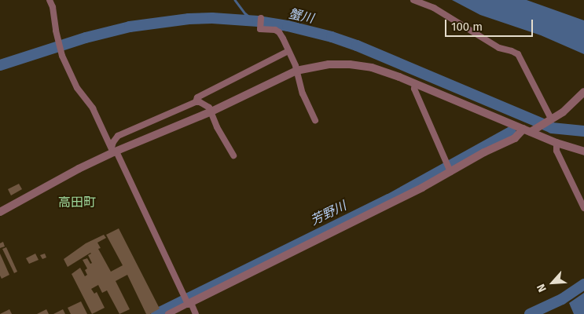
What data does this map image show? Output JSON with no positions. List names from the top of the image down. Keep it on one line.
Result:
{"districts":["高田町"],"water":["蟹川","芳野川"],"scale_bar":"100 m","north":"bottom left"}
